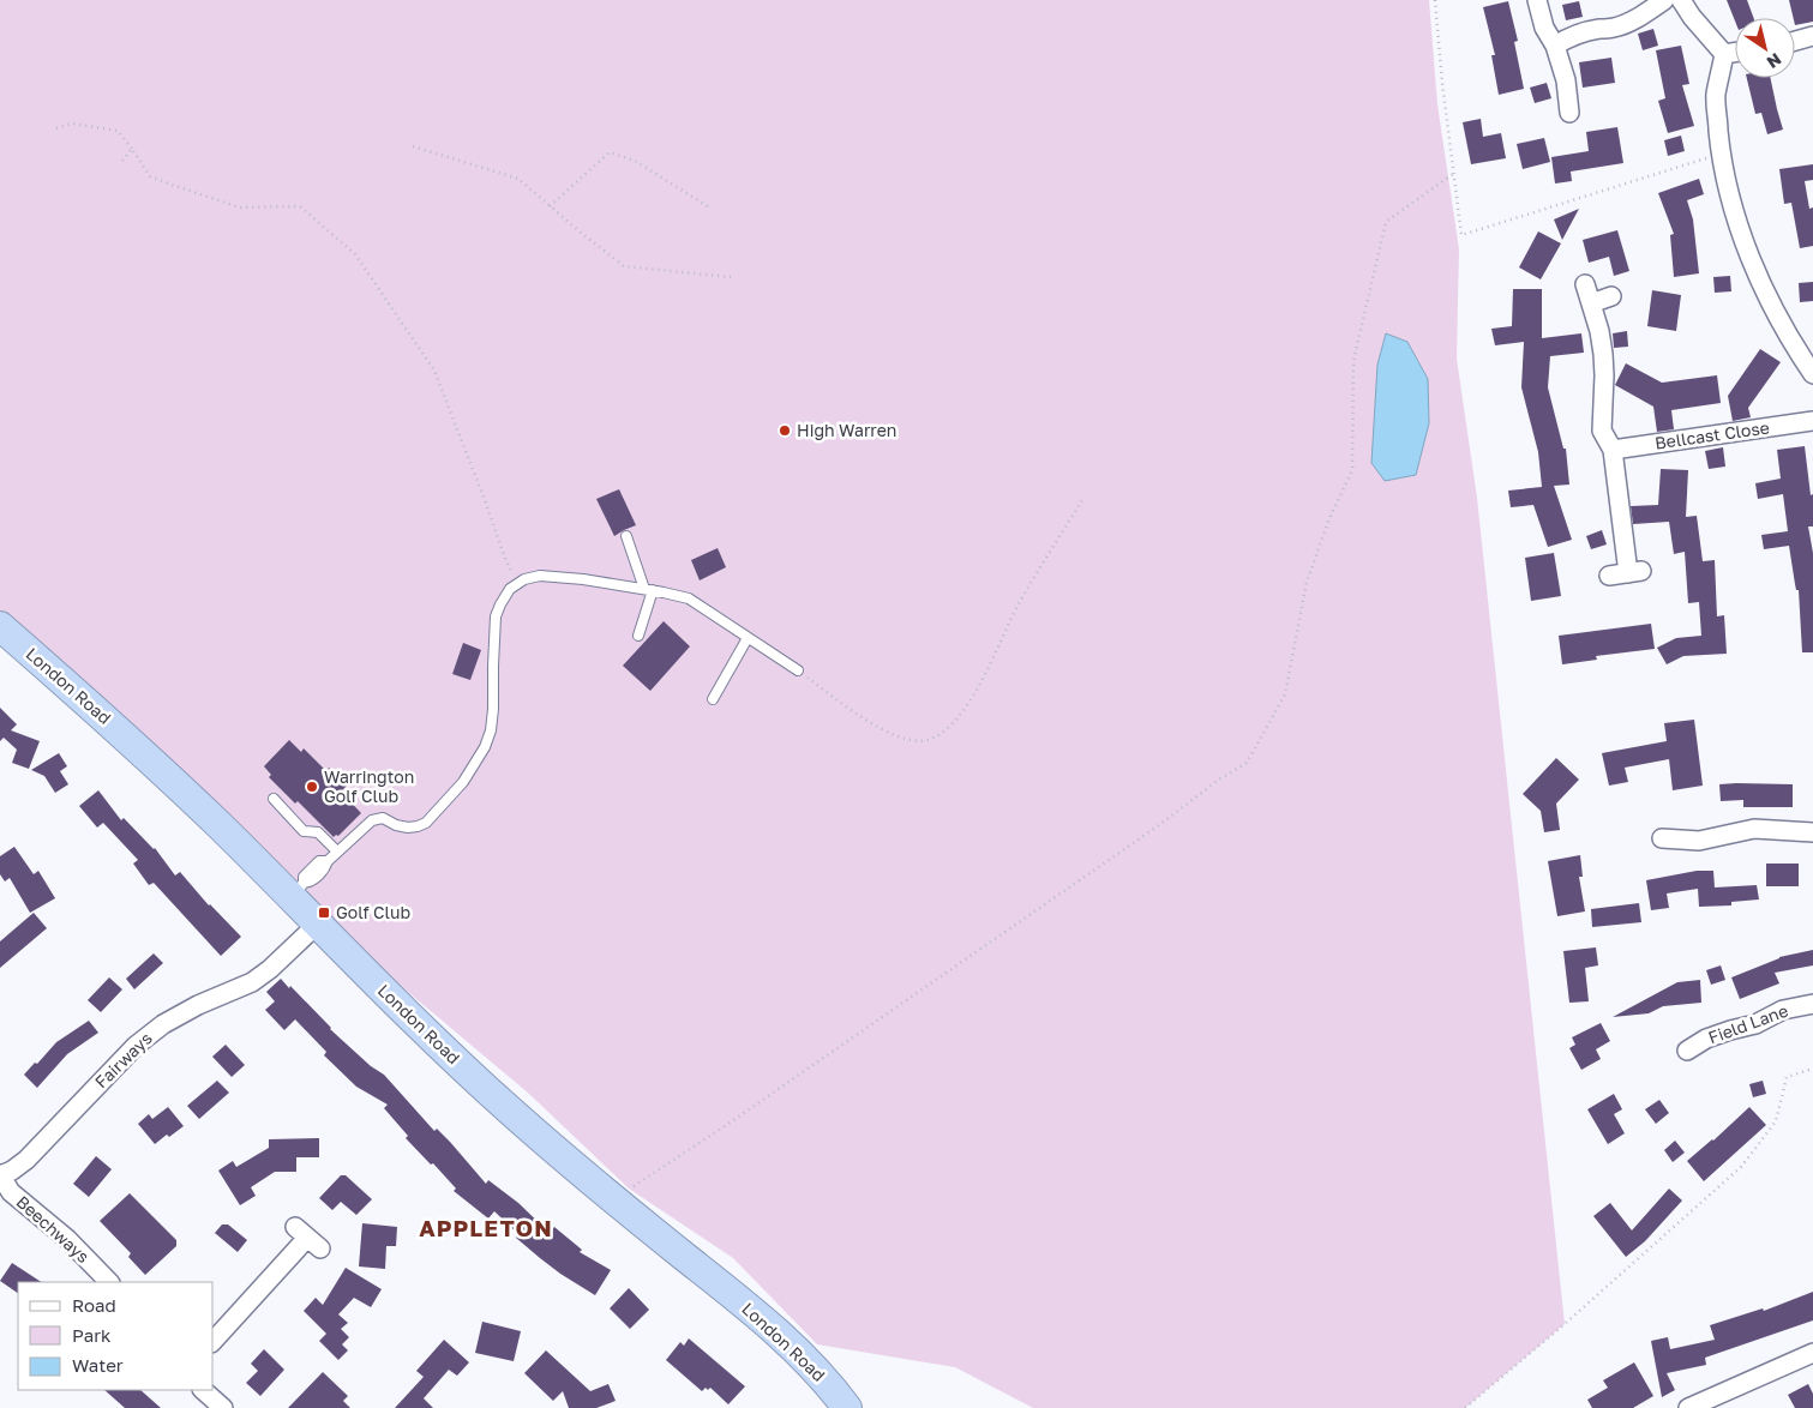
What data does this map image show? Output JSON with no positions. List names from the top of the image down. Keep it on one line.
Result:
{"streets":{"highway":["London Road"],"street":["Bellcast Close","Field Lane","Fairways","Beechways"]},"crossings":[["London Road","Fairways"],["Fairways","Beechways"]],"districts":["APPLETON"],"places":{"other":["High Warren","Warrington Golf Club"],"transit":["Golf Club"]},"legend":["Road","Park","Water"],"north":"bottom right"}
